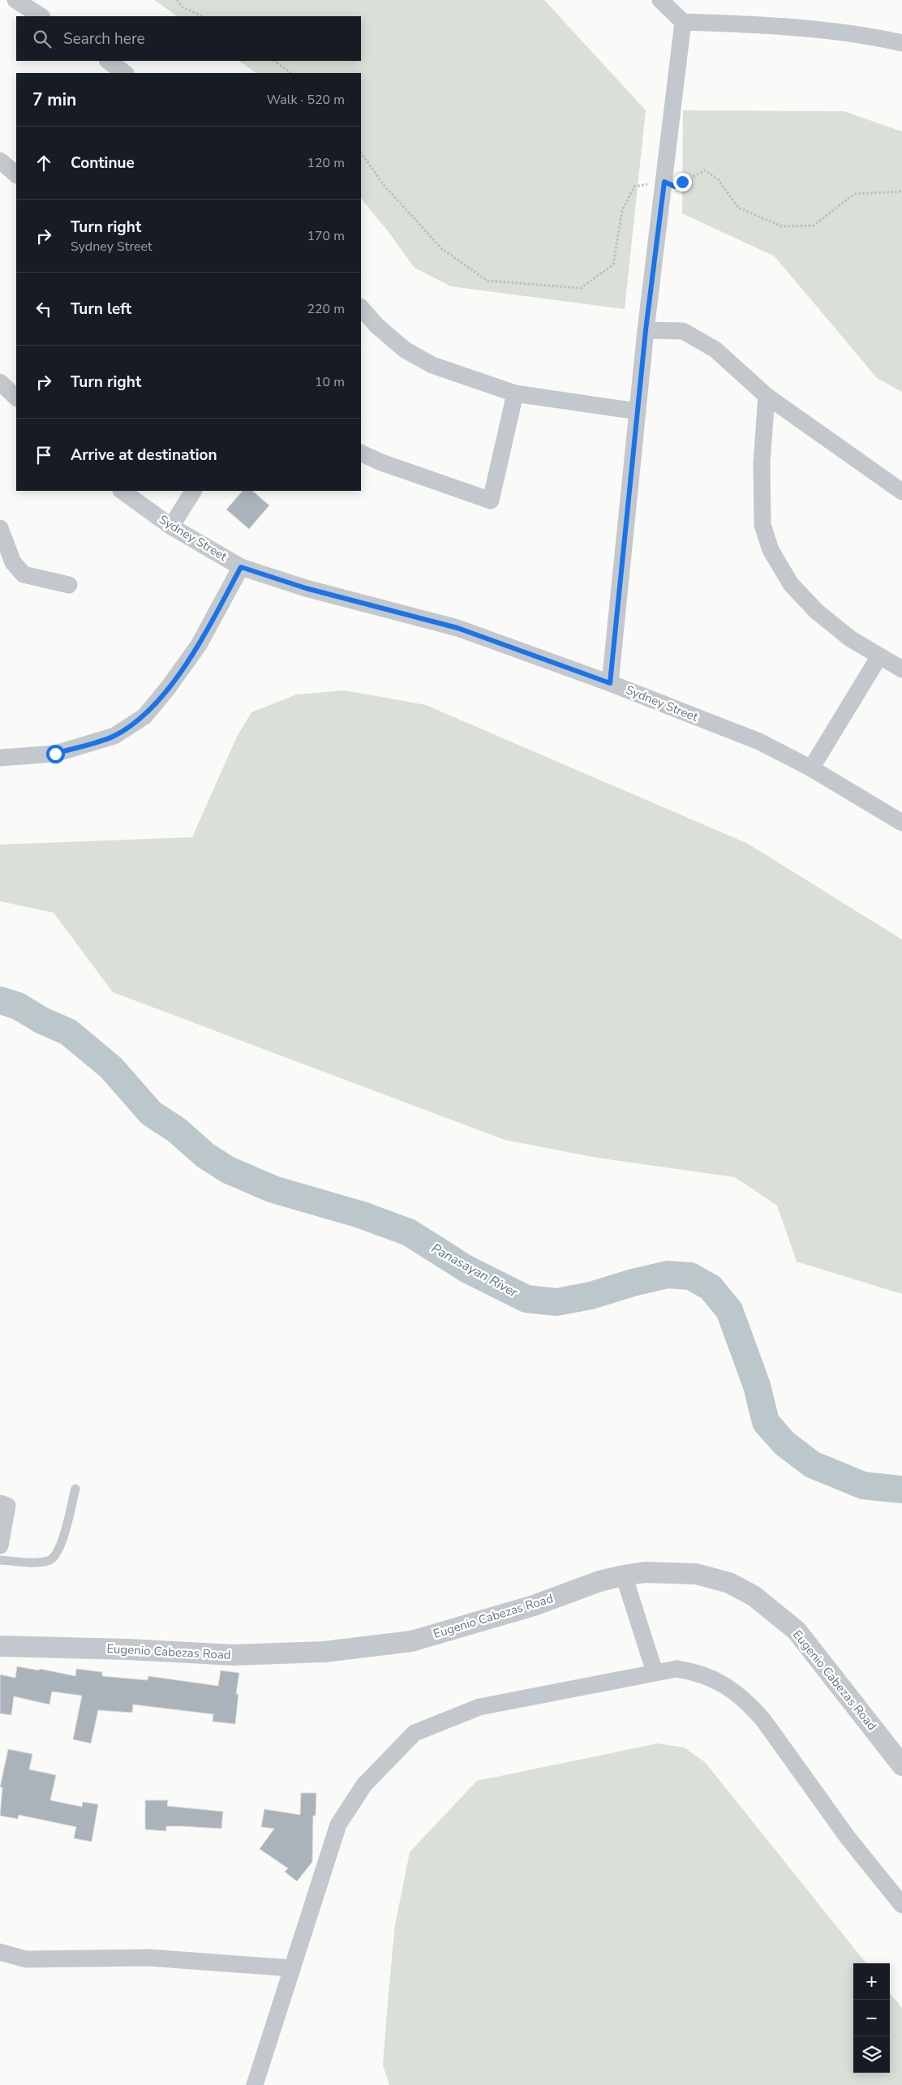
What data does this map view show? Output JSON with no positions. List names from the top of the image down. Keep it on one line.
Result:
{"streets":{"street":["Sydney Street","Eugenio Cabezas Road"]},"water":["Panasayan River"],"page":{"search":"Search here","heading":["7 min","Walk · 520 m"],"list":[["Continue","120 m"],["Turn right","Sydney Street","170 m"],["Turn left","220 m"],["Turn right","10 m"],"Arrive at destination"],"map_buttons":["+","−"]}}
